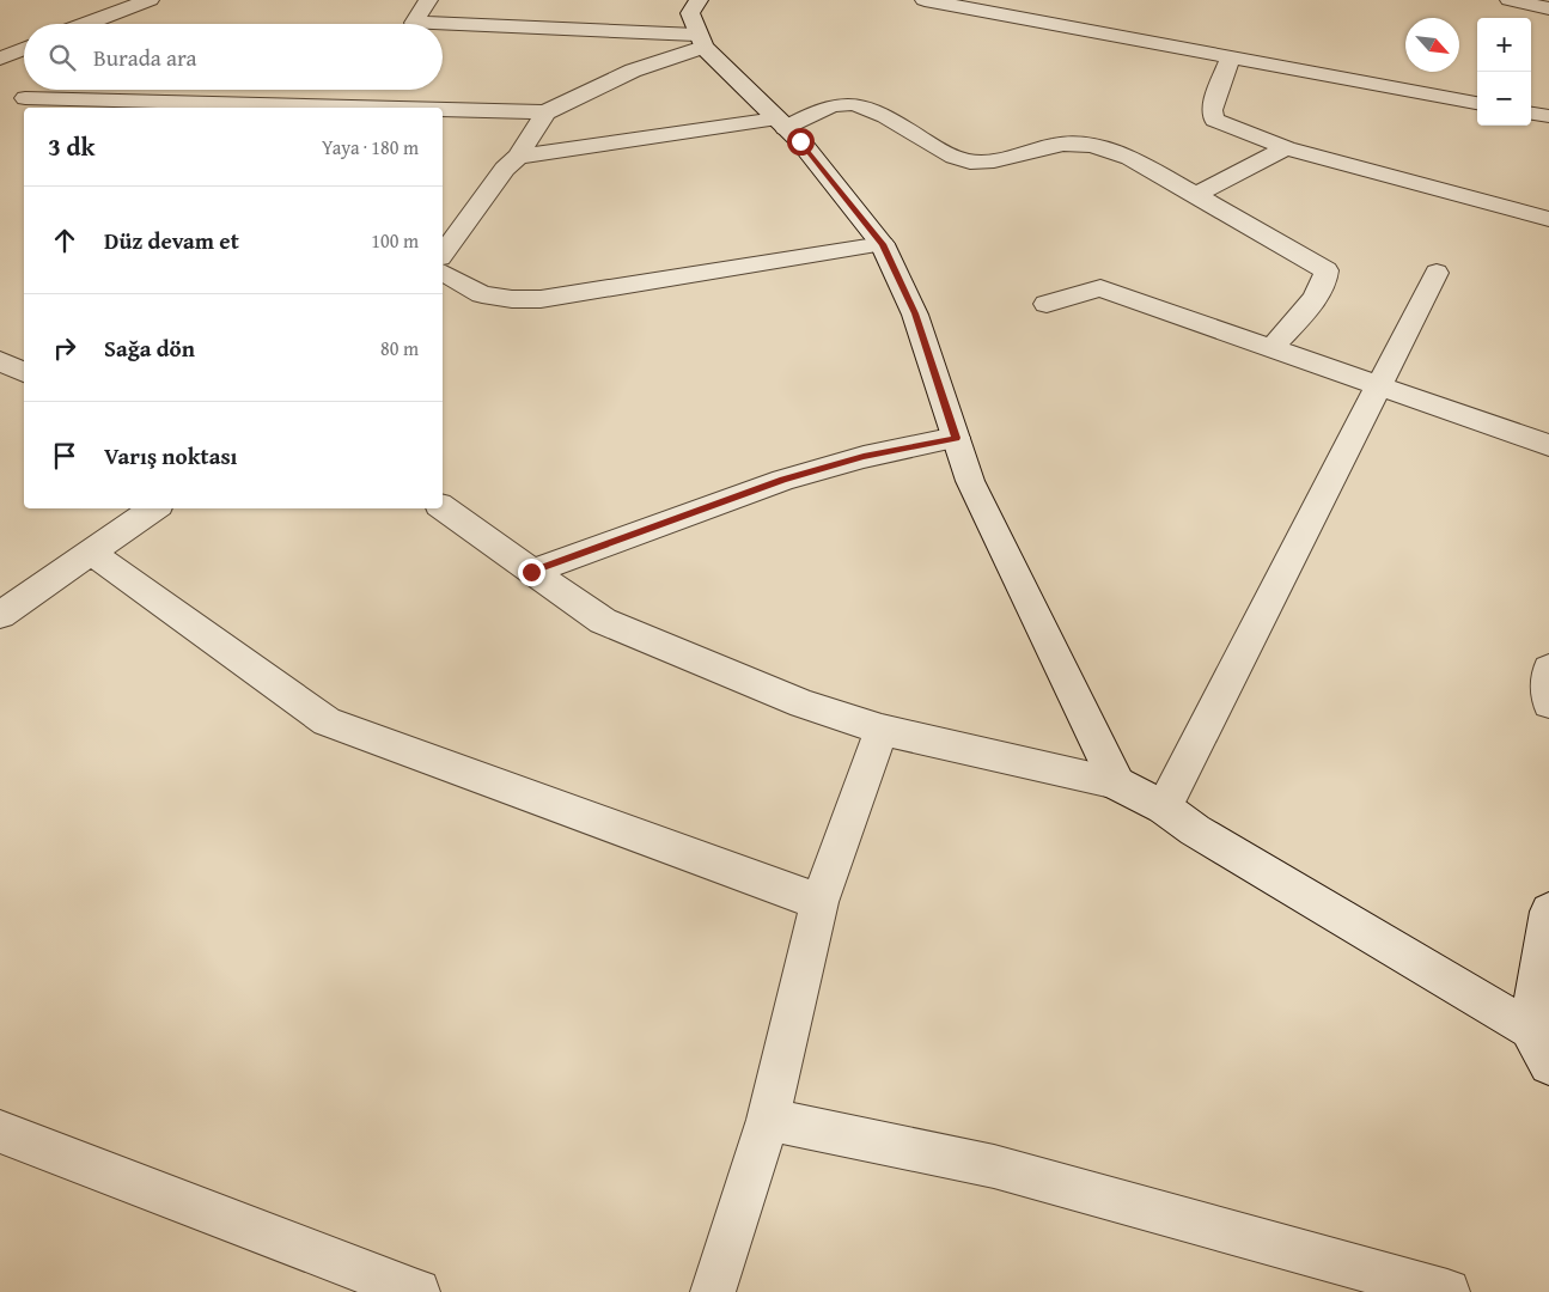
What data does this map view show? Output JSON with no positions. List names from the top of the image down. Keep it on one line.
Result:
{"north":"bottom right","page":{"map_buttons":["+","−"],"search":"Burada ara","heading":["3 dk","Yaya · 180 m"],"list":[["Düz devam et","100 m"],["Sağa dön","80 m"],"Varış noktası"]}}
